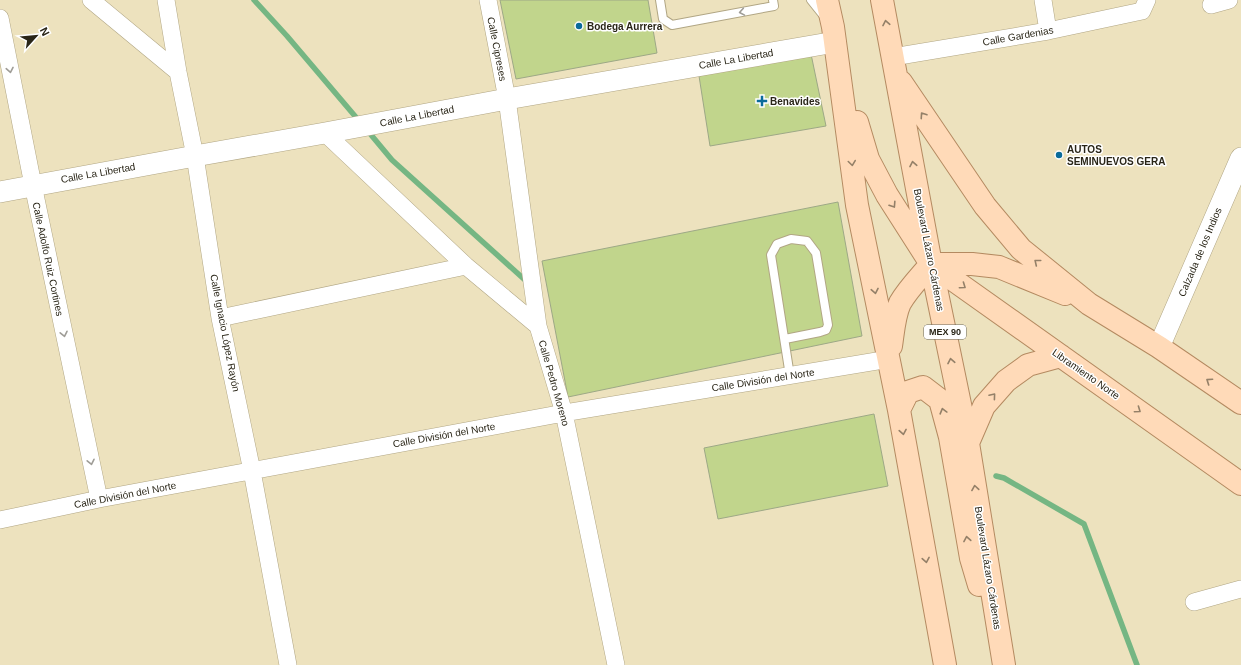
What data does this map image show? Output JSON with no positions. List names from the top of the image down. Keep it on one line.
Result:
{"streets":{"main road":["Boulevard Lázaro Cárdenas","MEX 90","Libramiento Norte"],"street":["Calle Gardenias","Calle Cipreses","Calle La Libertad","Calzada de los Indios","Calle Adolfo Ruiz Cortines","Calle Ignacio López Rayón","Calle División del Norte","Calle Pedro Moreno"]},"crossings":[["Calle Gardenias","Boulevard Lázaro Cárdenas"],["Calle Gardenias","MEX 90"],["Calle Cipreses","Calle La Libertad"],["Calle Cipreses","Calle Pedro Moreno"],["Calle La Libertad","Calle Adolfo Ruiz Cortines"],["Calle La Libertad","MEX 90"],["Calle La Libertad","Calle Ignacio López Rayón"],["Calle La Libertad","Calle Pedro Moreno"],["Boulevard Lázaro Cárdenas","MEX 90"],["Boulevard Lázaro Cárdenas","Libramiento Norte"],["Calzada de los Indios","MEX 90"],["Calle Adolfo Ruiz Cortines","Calle División del Norte"],["MEX 90","Libramiento Norte"],["MEX 90","Calle División del Norte"],["Calle Ignacio López Rayón","Calle División del Norte"],["Calle División del Norte","Calle Pedro Moreno"]],"one_way":["Calle Adolfo Ruiz Cortines"],"places":{"other":["Bodega Aurrera","AUTOS SEMINUEVOS GERA"],"health":["Benavides"]},"north":"top right"}
